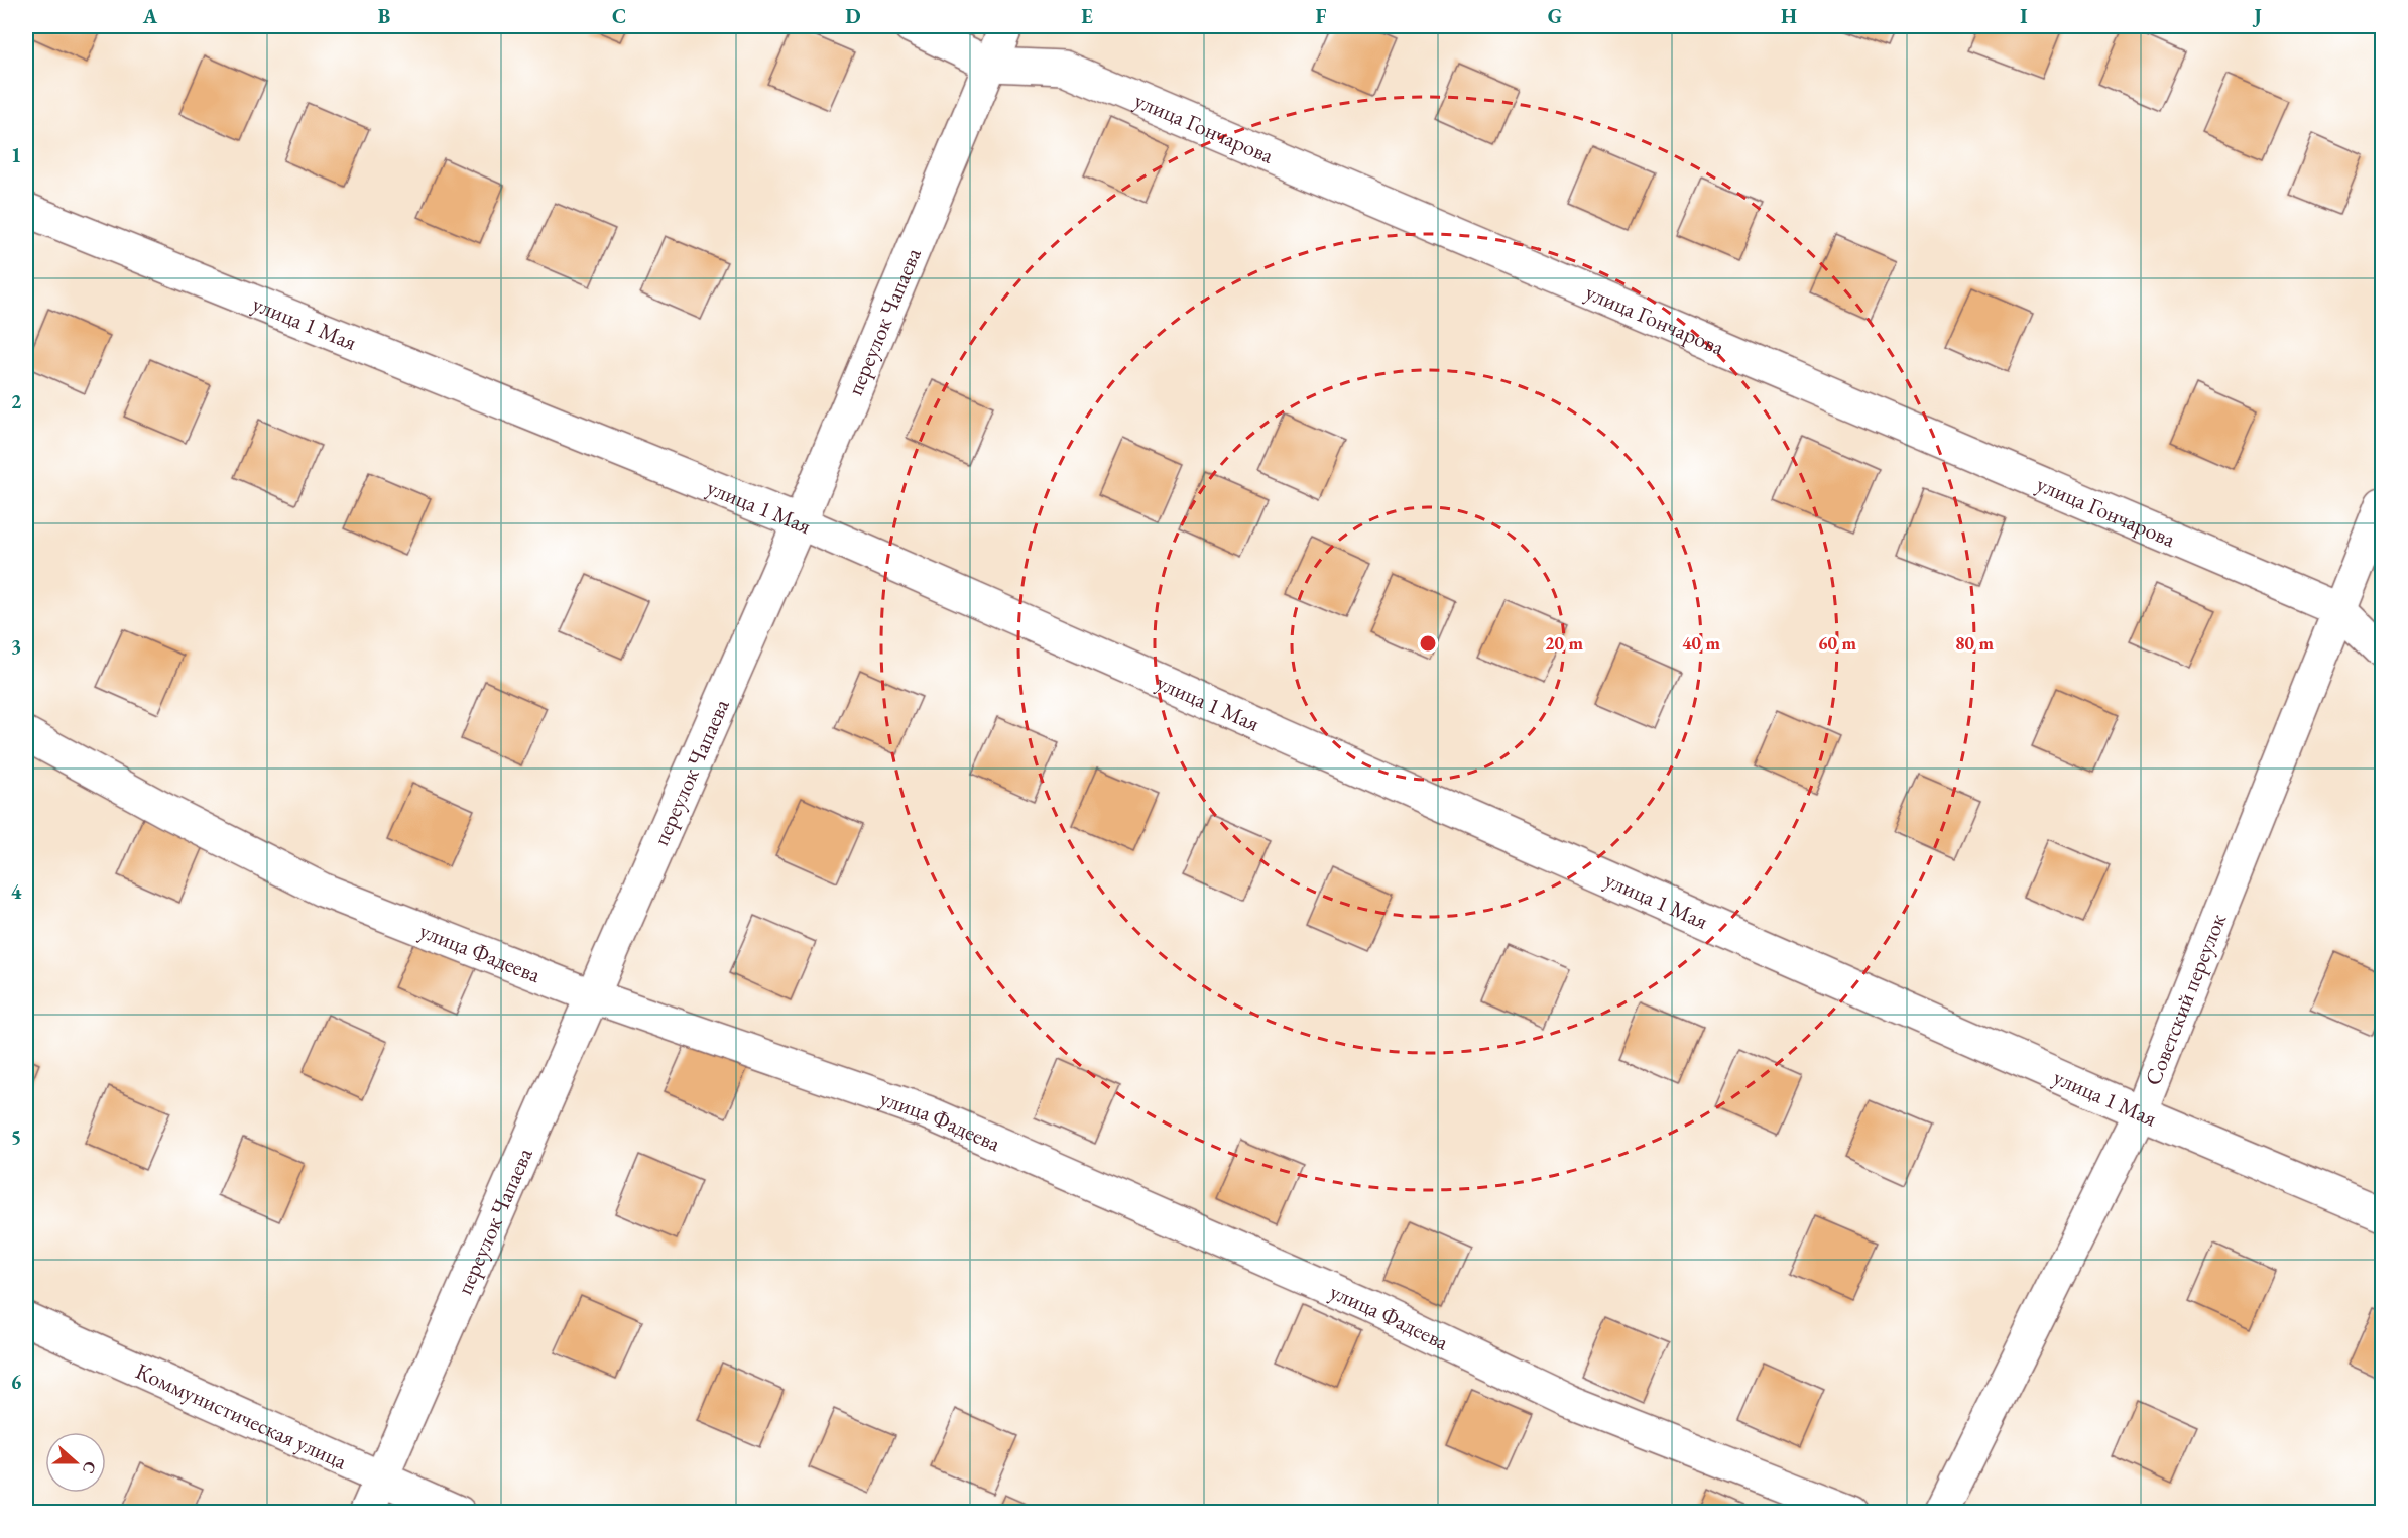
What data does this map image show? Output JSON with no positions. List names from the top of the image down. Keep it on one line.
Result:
{"streets":{"street":["улица Гончарова","переулок Чапаева","улица 1 Мая","улица Фадеева","Советский переулок","Коммунистическая улица"]},"crossings":[["улица Гончарова","переулок Чапаева"],["улица Гончарова","Советский переулок"],["переулок Чапаева","улица 1 Мая"],["переулок Чапаева","улица Фадеева"],["переулок Чапаева","Коммунистическая улица"],["улица 1 Мая","Советский переулок"]],"north":"right","grid":{"columns":["A","B","C","D","E","F","G","H","I","J"],"rows":["1","2","3","4","5","6"]},"rings":["20 m","40 m","60 m","80 m"]}
